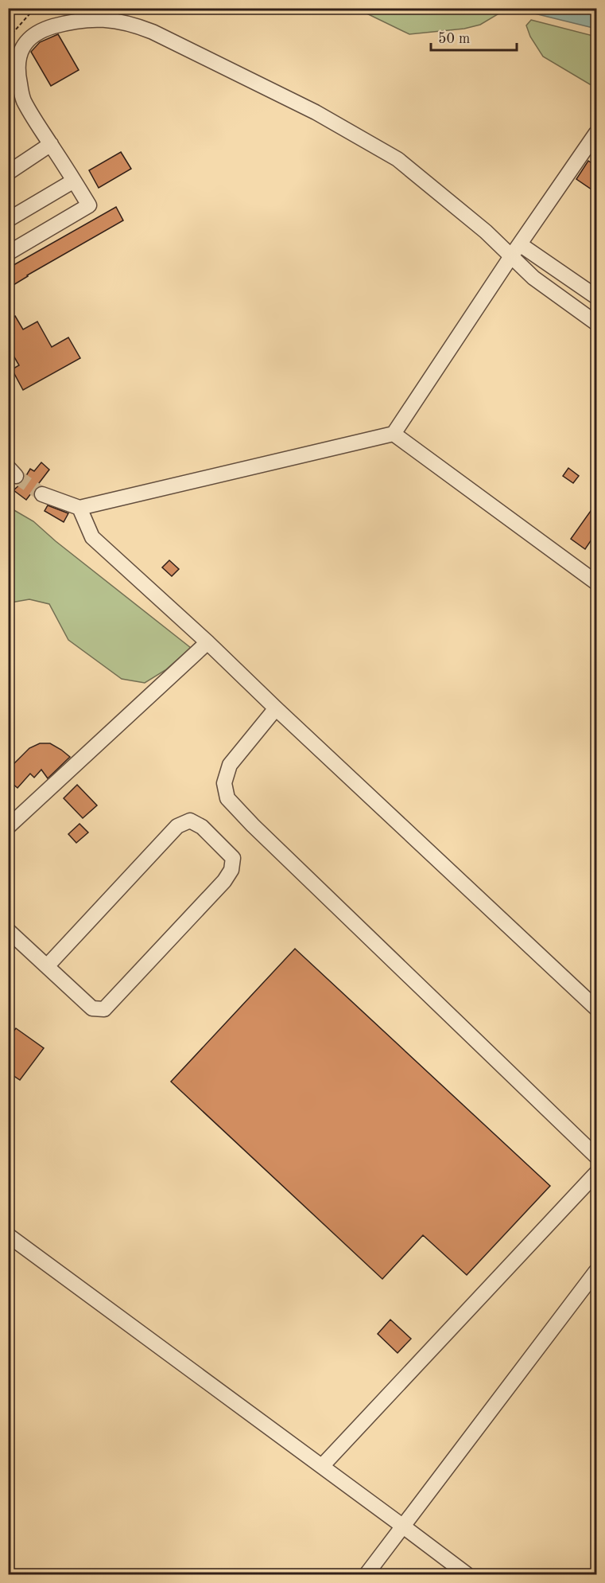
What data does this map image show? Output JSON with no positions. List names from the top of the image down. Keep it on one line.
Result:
{"scale_bar":"50 m"}
